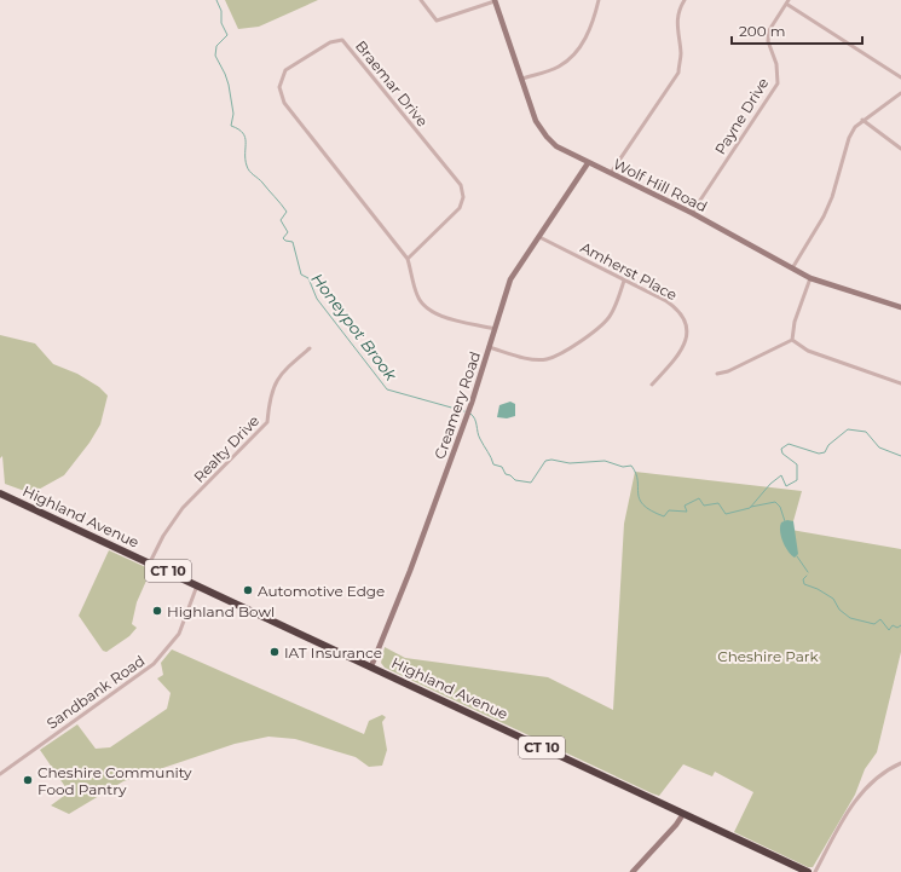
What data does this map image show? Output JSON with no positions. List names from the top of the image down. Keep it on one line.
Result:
{"streets":{"highway":["Highland Avenue","CT 10"],"street":["Braemar Drive","Payne Drive","Wolf Hill Road","Amherst Place","Creamery Road","Realty Drive","Sandbank Road"]},"crossings":[["Braemar Drive","Creamery Road"],["Payne Drive","Wolf Hill Road"],["Wolf Hill Road","Creamery Road"],["Amherst Place","Creamery Road"],["Creamery Road","Highland Avenue"],["Realty Drive","Highland Avenue"],["Highland Avenue","Sandbank Road"]],"water":["Honeypot Brook"],"parks":["Cheshire Park"],"places":["Automotive Edge","Highland Bowl","IAT Insurance","Cheshire Community Food Pantry"],"scale_bar":"200 m"}
